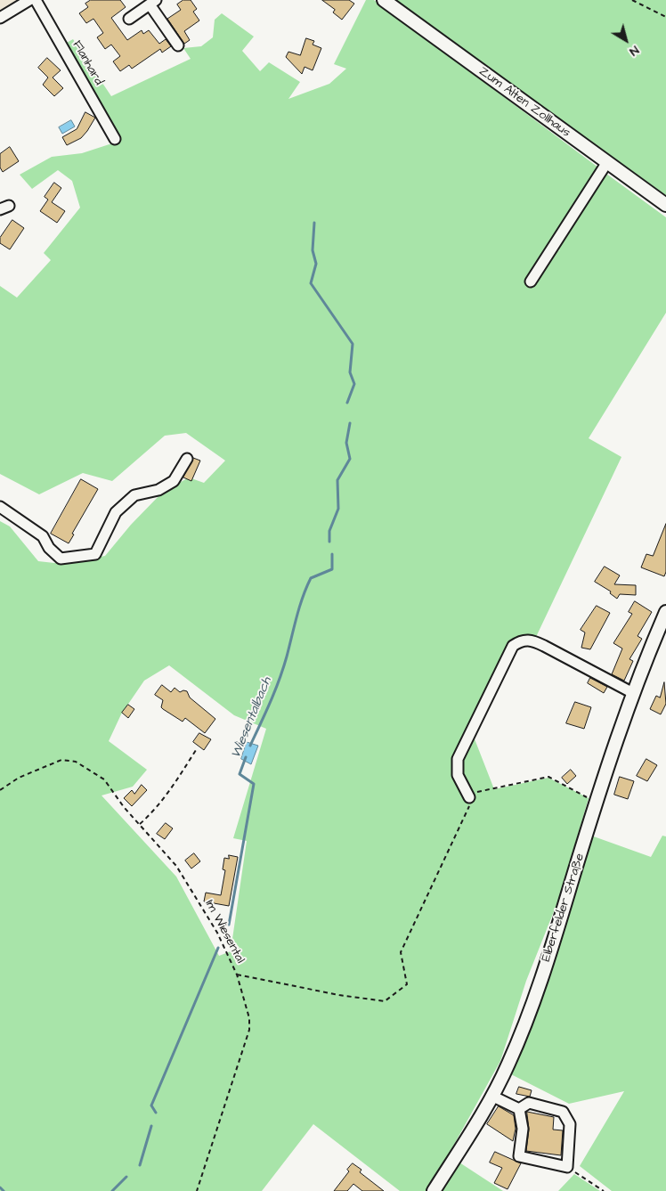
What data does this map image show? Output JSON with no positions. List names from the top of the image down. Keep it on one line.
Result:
{"streets":{"main road":["Zum Alten Zollhaus","Elberfelder Straße"],"street":["Flanhard"],"path":["Im Wiesental"]},"water":["Wiesentalbach"],"north":"bottom right"}
